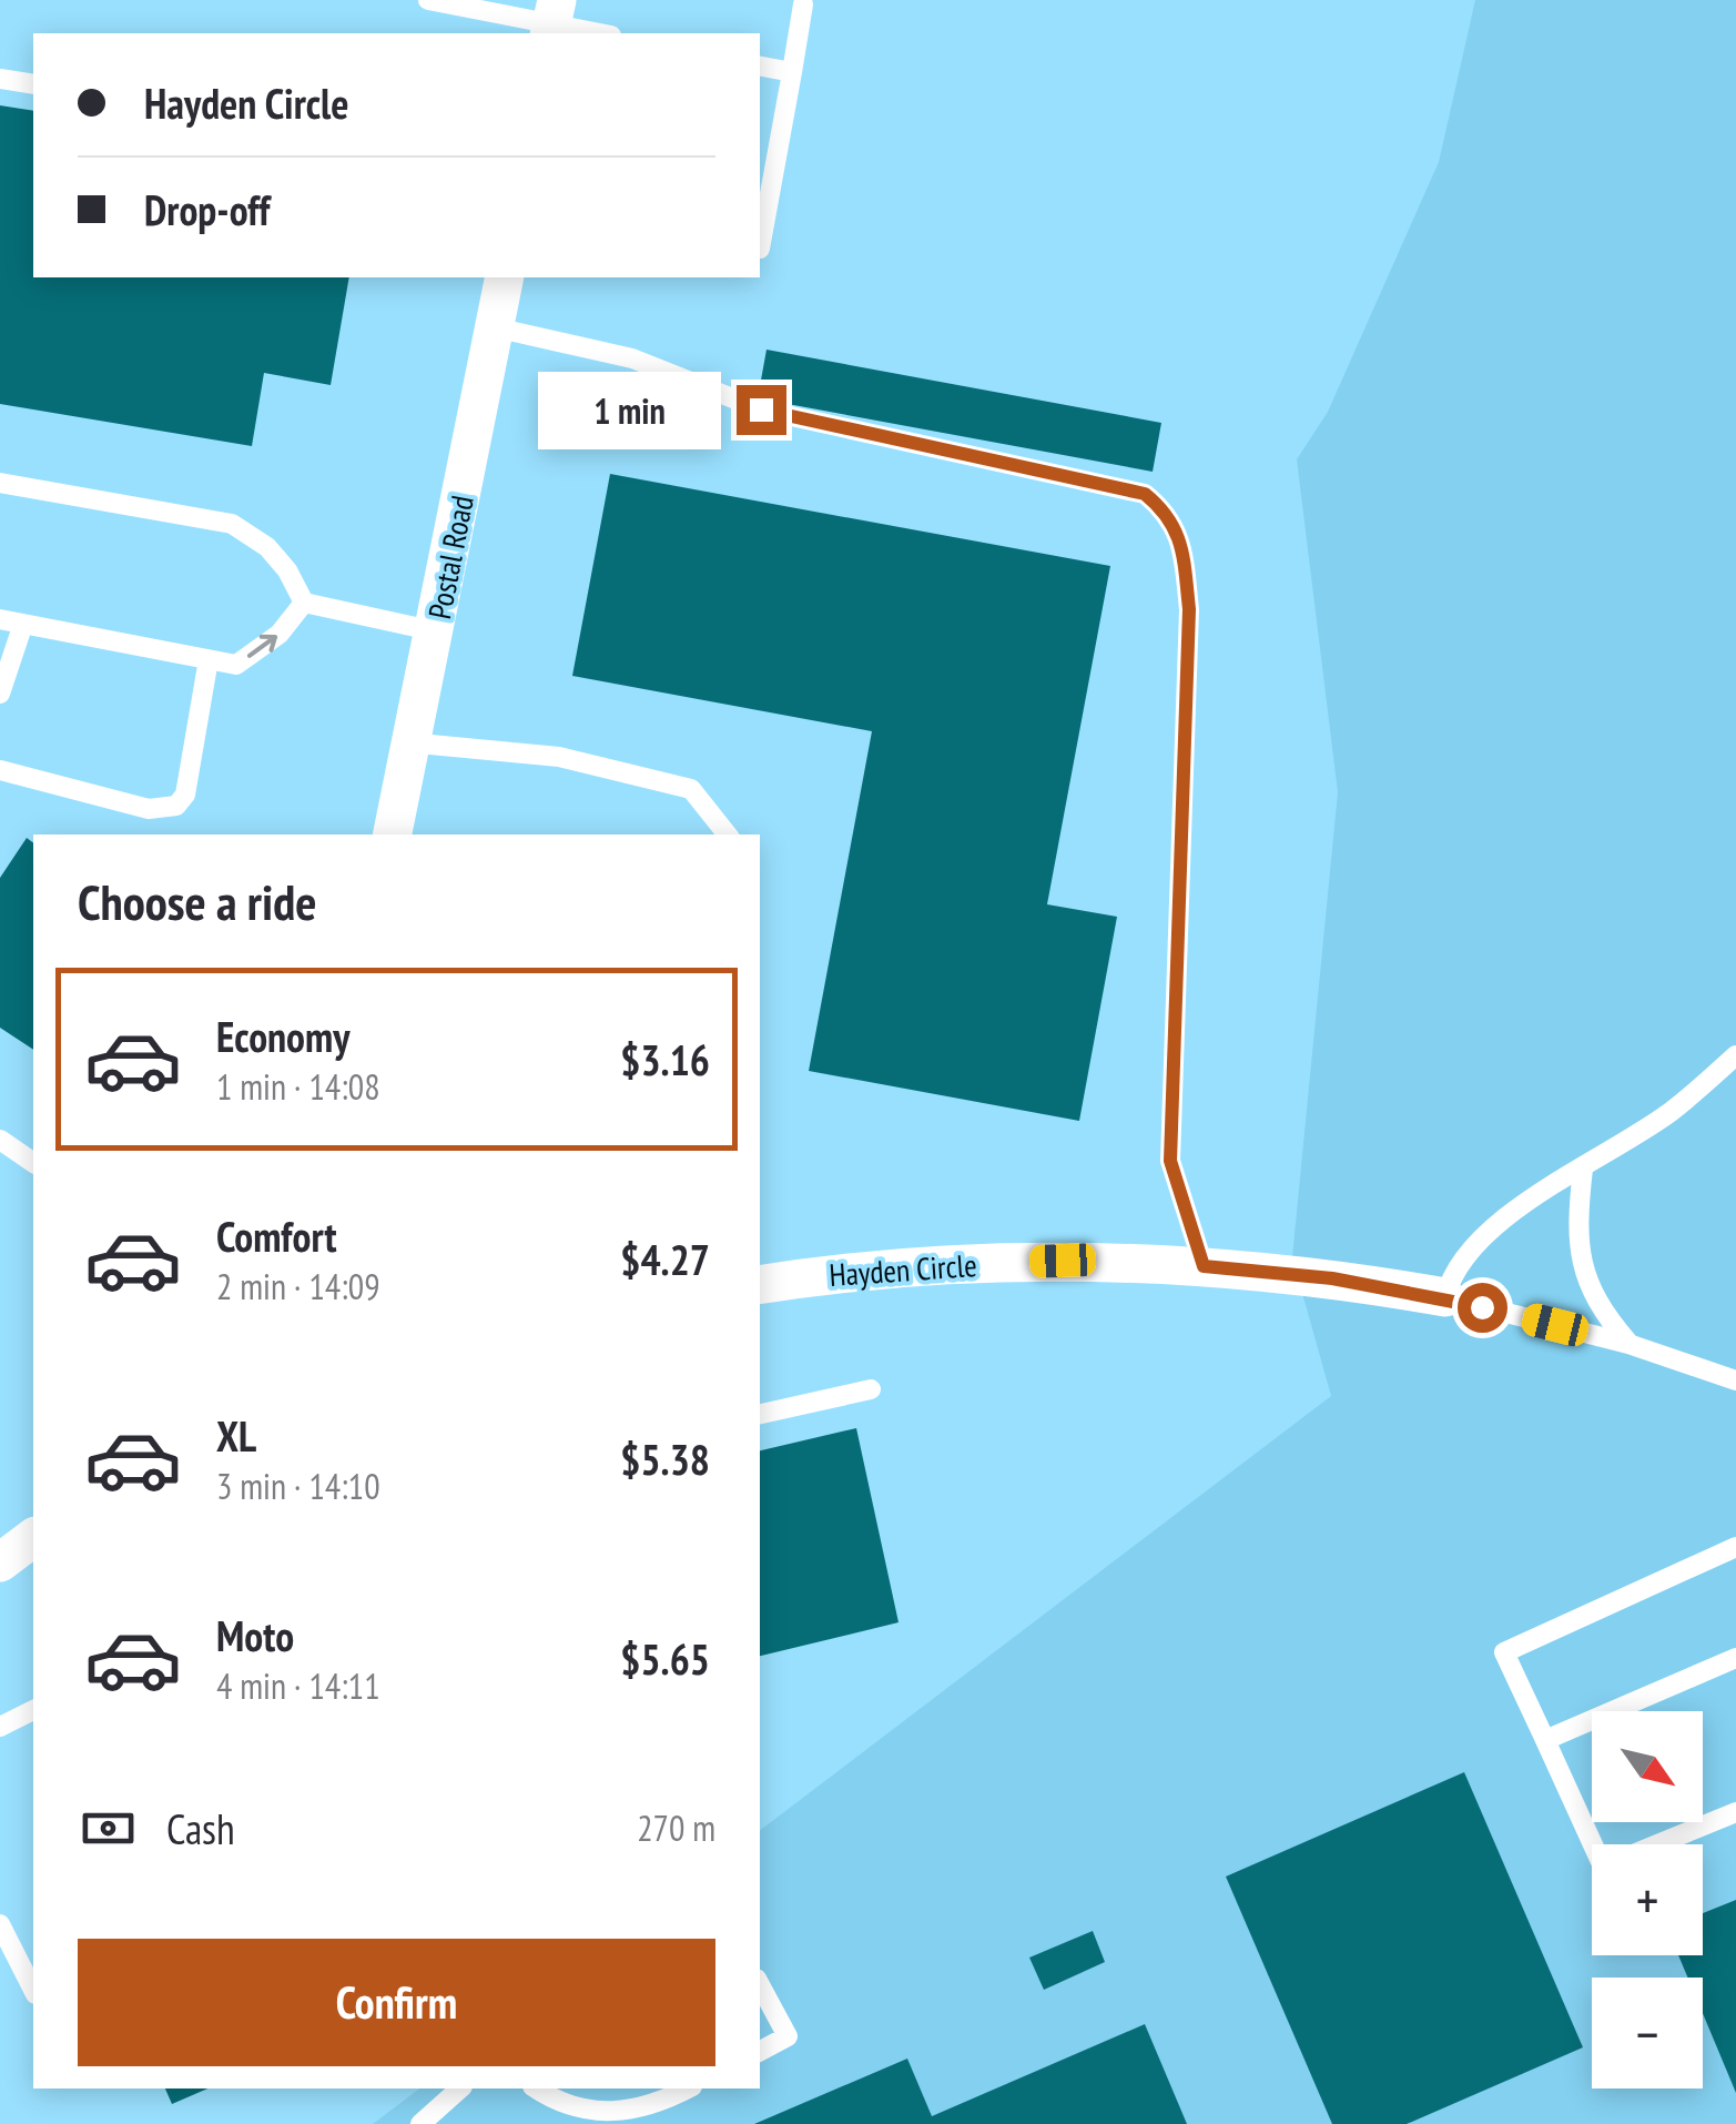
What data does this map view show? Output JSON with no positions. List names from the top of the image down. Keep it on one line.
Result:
{"streets":{"street":["Postal Road","Hayden Circle"]},"north":"bottom right","page":{"banner":["Hayden Circle","Drop-off"],"bubble":"1 min","heading":"Choose a ride","list":[{"name":"Economy","note":"1 min · 14:08","value":"$3.16"},{"name":"Comfort","note":"2 min · 14:09","value":"$4.27"},{"name":"XL","note":"3 min · 14:10","value":"$5.38"},{"name":"Moto","note":"4 min · 14:11","value":"$5.65"}],"map_buttons":["+","−"],"pay":["Cash","270 m"],"buttons":"Confirm"}}
